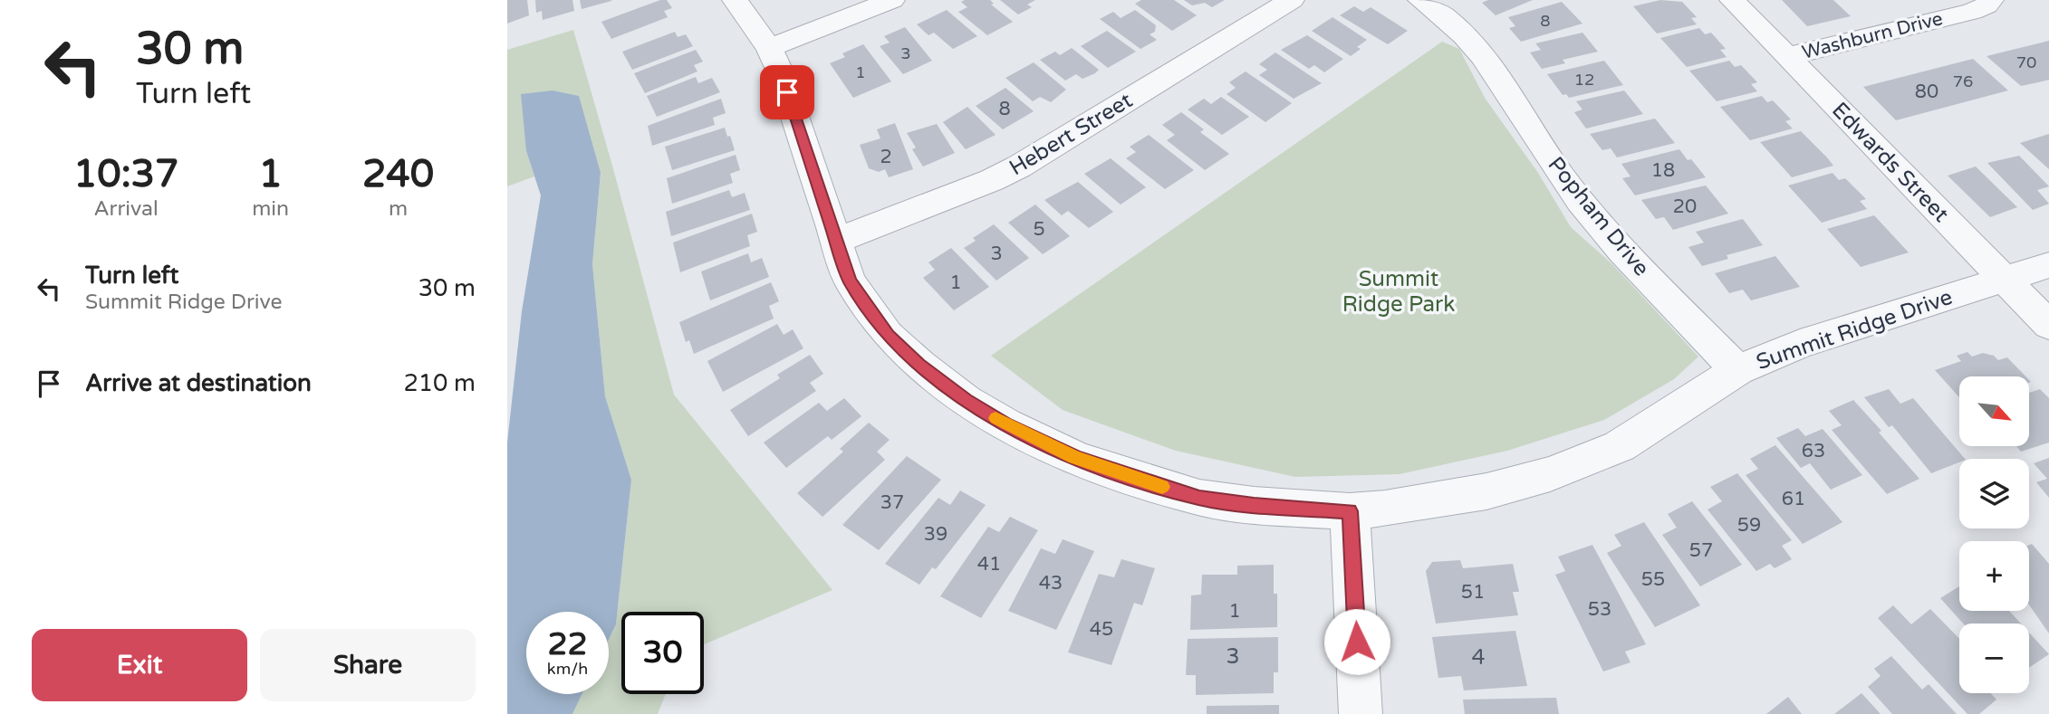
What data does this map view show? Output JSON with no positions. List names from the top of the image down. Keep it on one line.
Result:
{"streets":{"street":["Washburn Drive","Hebert Street","Edwards Street","Popham Drive","Summit Ridge Drive"]},"crossings":[["Washburn Drive","Edwards Street"],["Hebert Street","Summit Ridge Drive"],["Edwards Street","Summit Ridge Drive"],["Popham Drive","Summit Ridge Drive"]],"parks":["Summit Ridge Park"],"house_numbers":["8","3","70","1","12","76","80","8","2","18","20","5","3","1","63","61","37","59","39","57","41","55","43","51","53","1","45","3","4"],"north":"bottom right","page":{"turn":["30 m","Turn left"],"eta":["10:37","Arrival","1","min","240","m"],"list":[{"name":"Turn left","note":"Summit Ridge Drive","value":"30 m"},{"name":"Arrive at destination","value":"210 m"}],"map_buttons":["+","−"],"speed":"22 km/h","limit":"30","buttons":["Exit","Share"]}}
